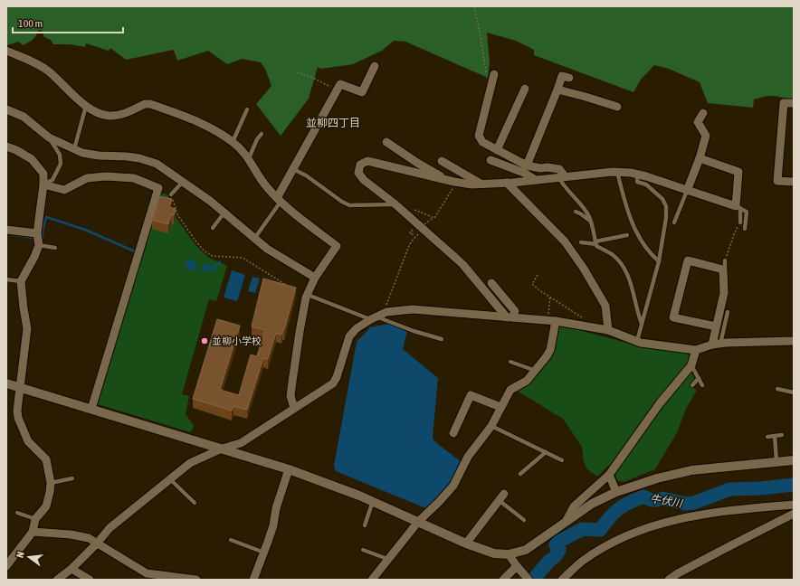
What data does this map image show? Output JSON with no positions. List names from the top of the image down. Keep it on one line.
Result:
{"districts":["並柳四丁目"],"water":["牛伏川"],"places":["並柳小学校"],"scale_bar":"100 m","north":"left"}
